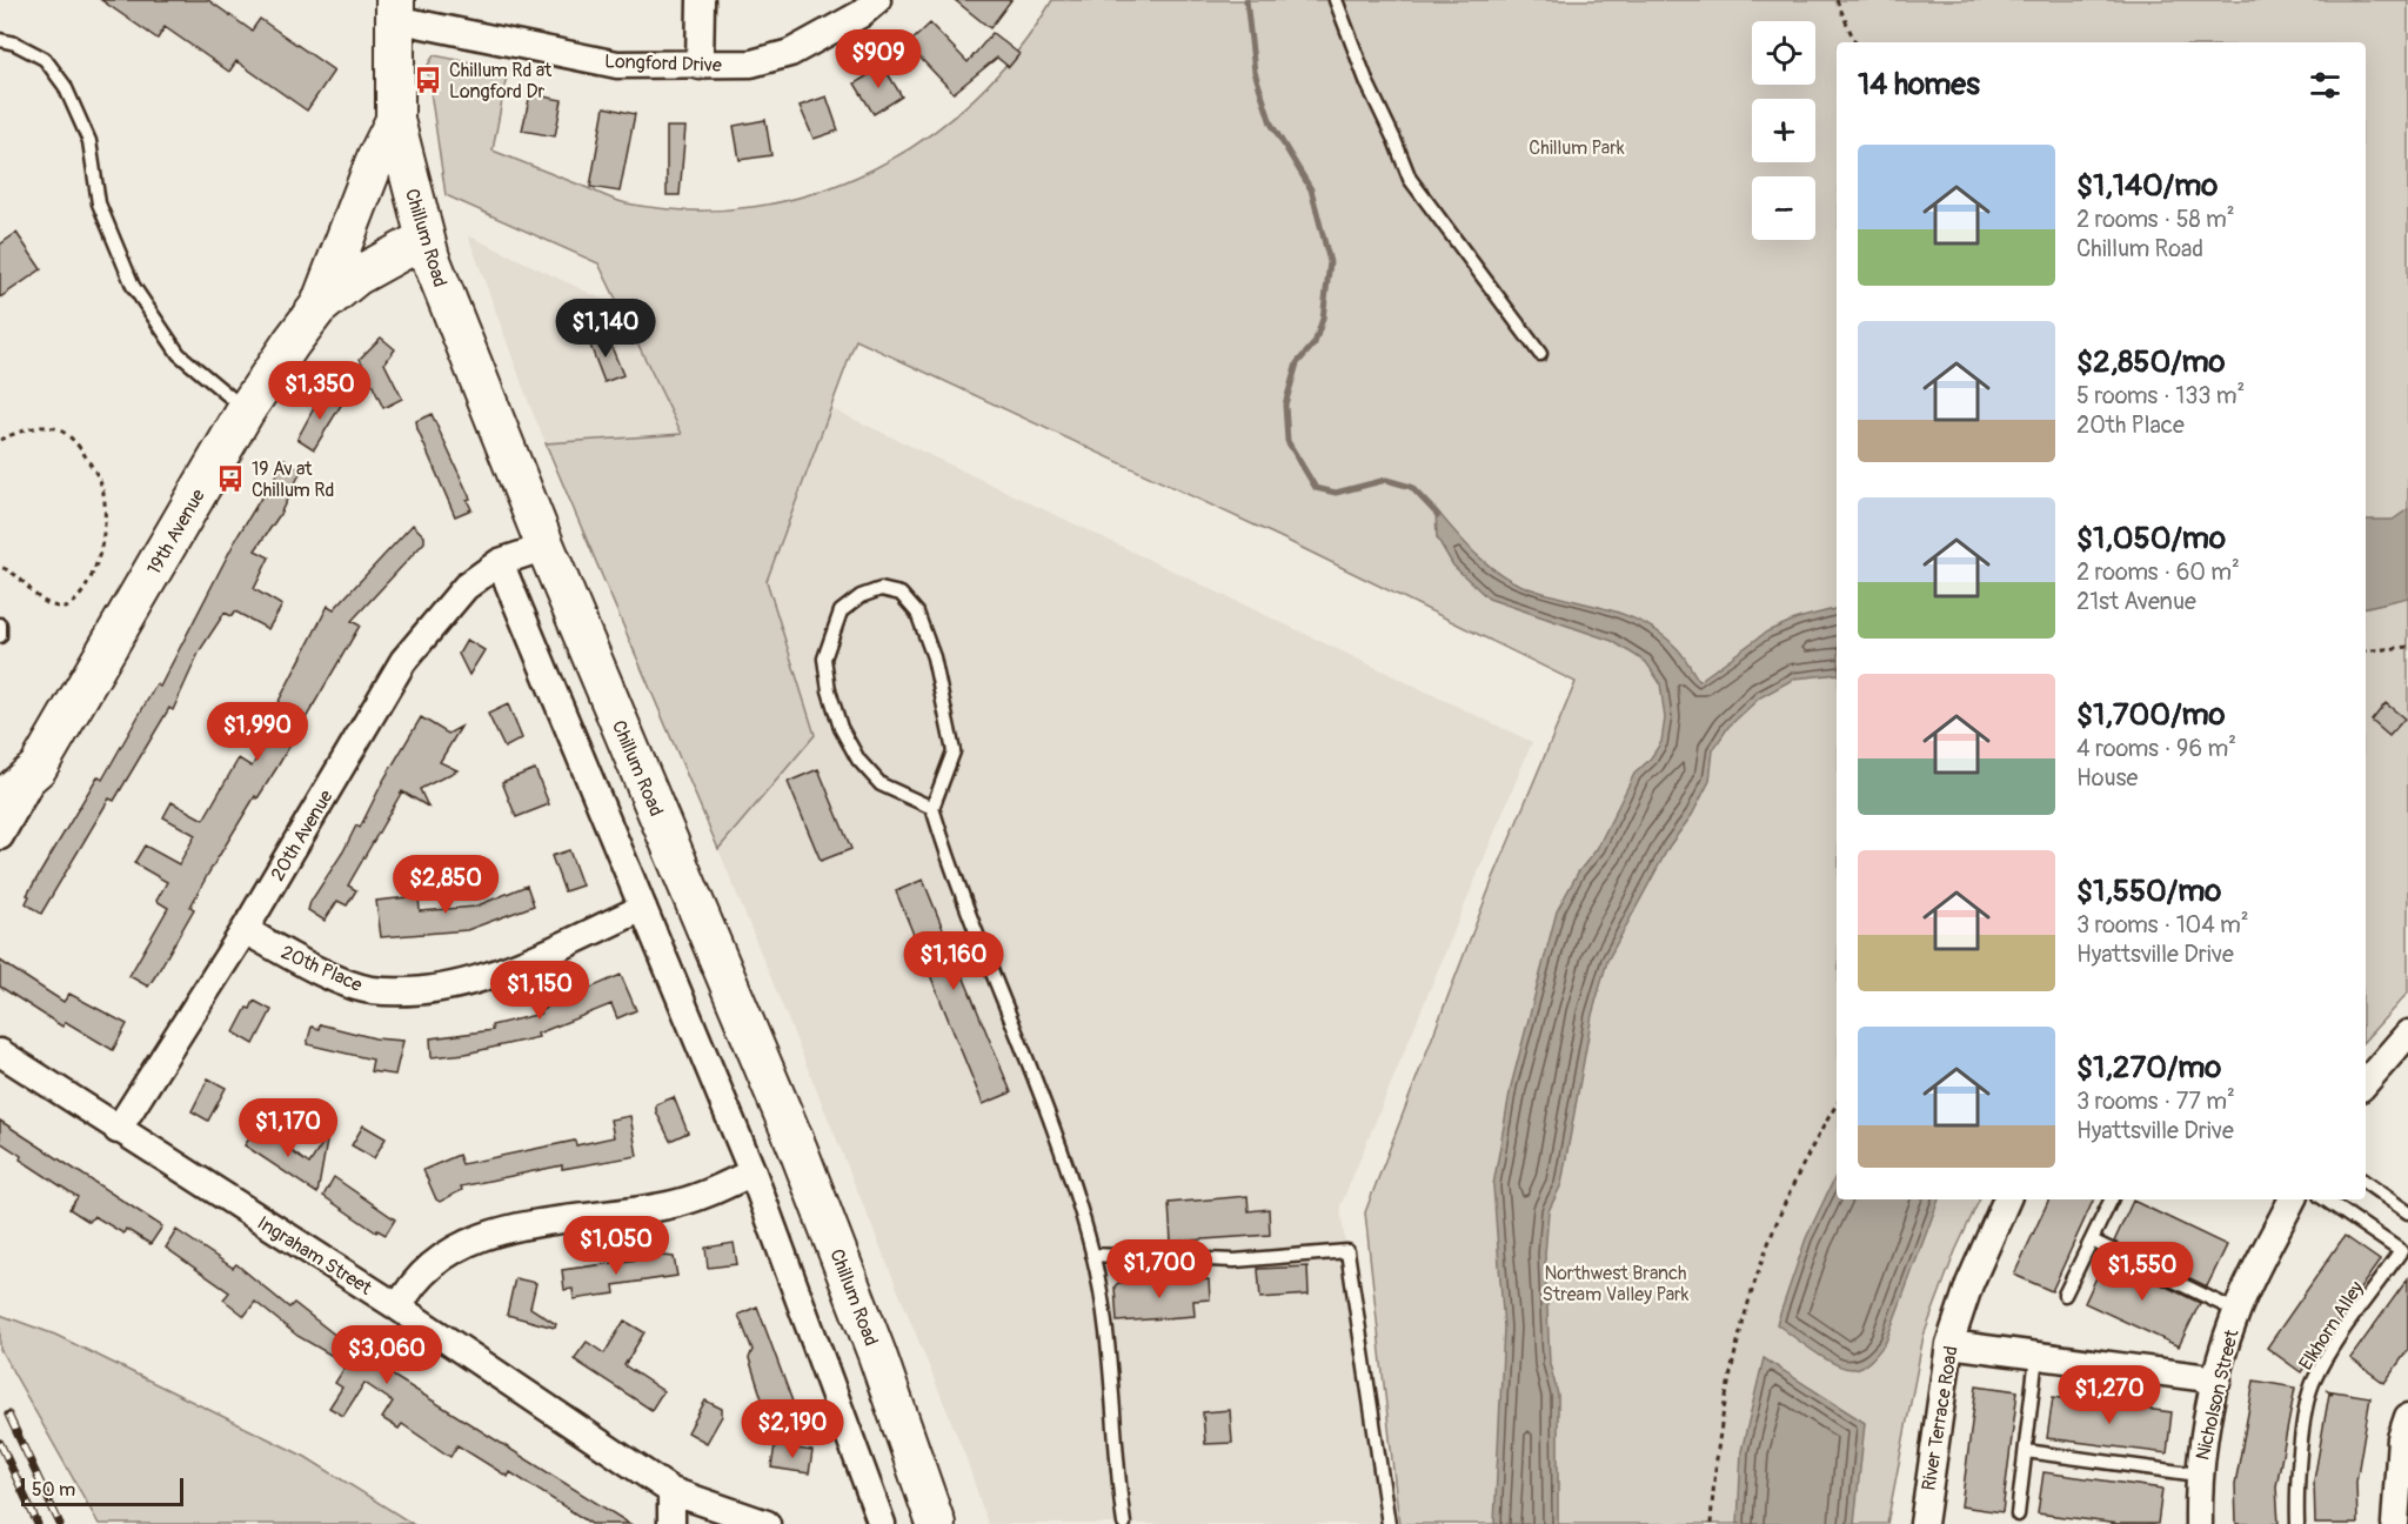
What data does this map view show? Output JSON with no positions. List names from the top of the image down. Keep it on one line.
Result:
{"streets":{"main road":["Chillum Road","19th Avenue"],"street":["Longford Drive","20th Avenue","20th Place","Ingraham Street","Nicholson Street","River Terrace Road"],"lane":["Elkhorn Alley"]},"crossings":[["Longford Drive","Chillum Road"],["Chillum Road","19th Avenue"],["Chillum Road","20th Avenue"],["20th Avenue","20th Place"],["20th Avenue","Ingraham Street"]],"parks":["Chillum Park","Northwest Branch Stream Valley Park"],"places":{"bus stop":["Chillum Rd at Longford Dr","19 Av at Chillum Rd"]},"scale_bar":"50 m","page":{"map_buttons":["+","−"],"price":["$909","$1,140","$1,350","$1,990","$2,850","$1,160","$1,150","$1,170","$1,050","$1,700","$1,550","$3,060","$1,270","$2,190"],"heading":"14 homes","list":[{"name":"$1,140/mo","note":"2 rooms · 58 m² · Chillum Road"},{"name":"$2,850/mo","note":"5 rooms · 133 m² · 20th Place"},{"name":"$1,050/mo","note":"2 rooms · 60 m² · 21st Avenue"},{"name":"$1,700/mo","note":"4 rooms · 96 m² · House"},{"name":"$1,550/mo","note":"3 rooms · 104 m² · Hyattsville Drive"},{"name":"$1,270/mo","note":"3 rooms · 77 m² · Hyattsville Drive"}],"scale":"50 m"}}
